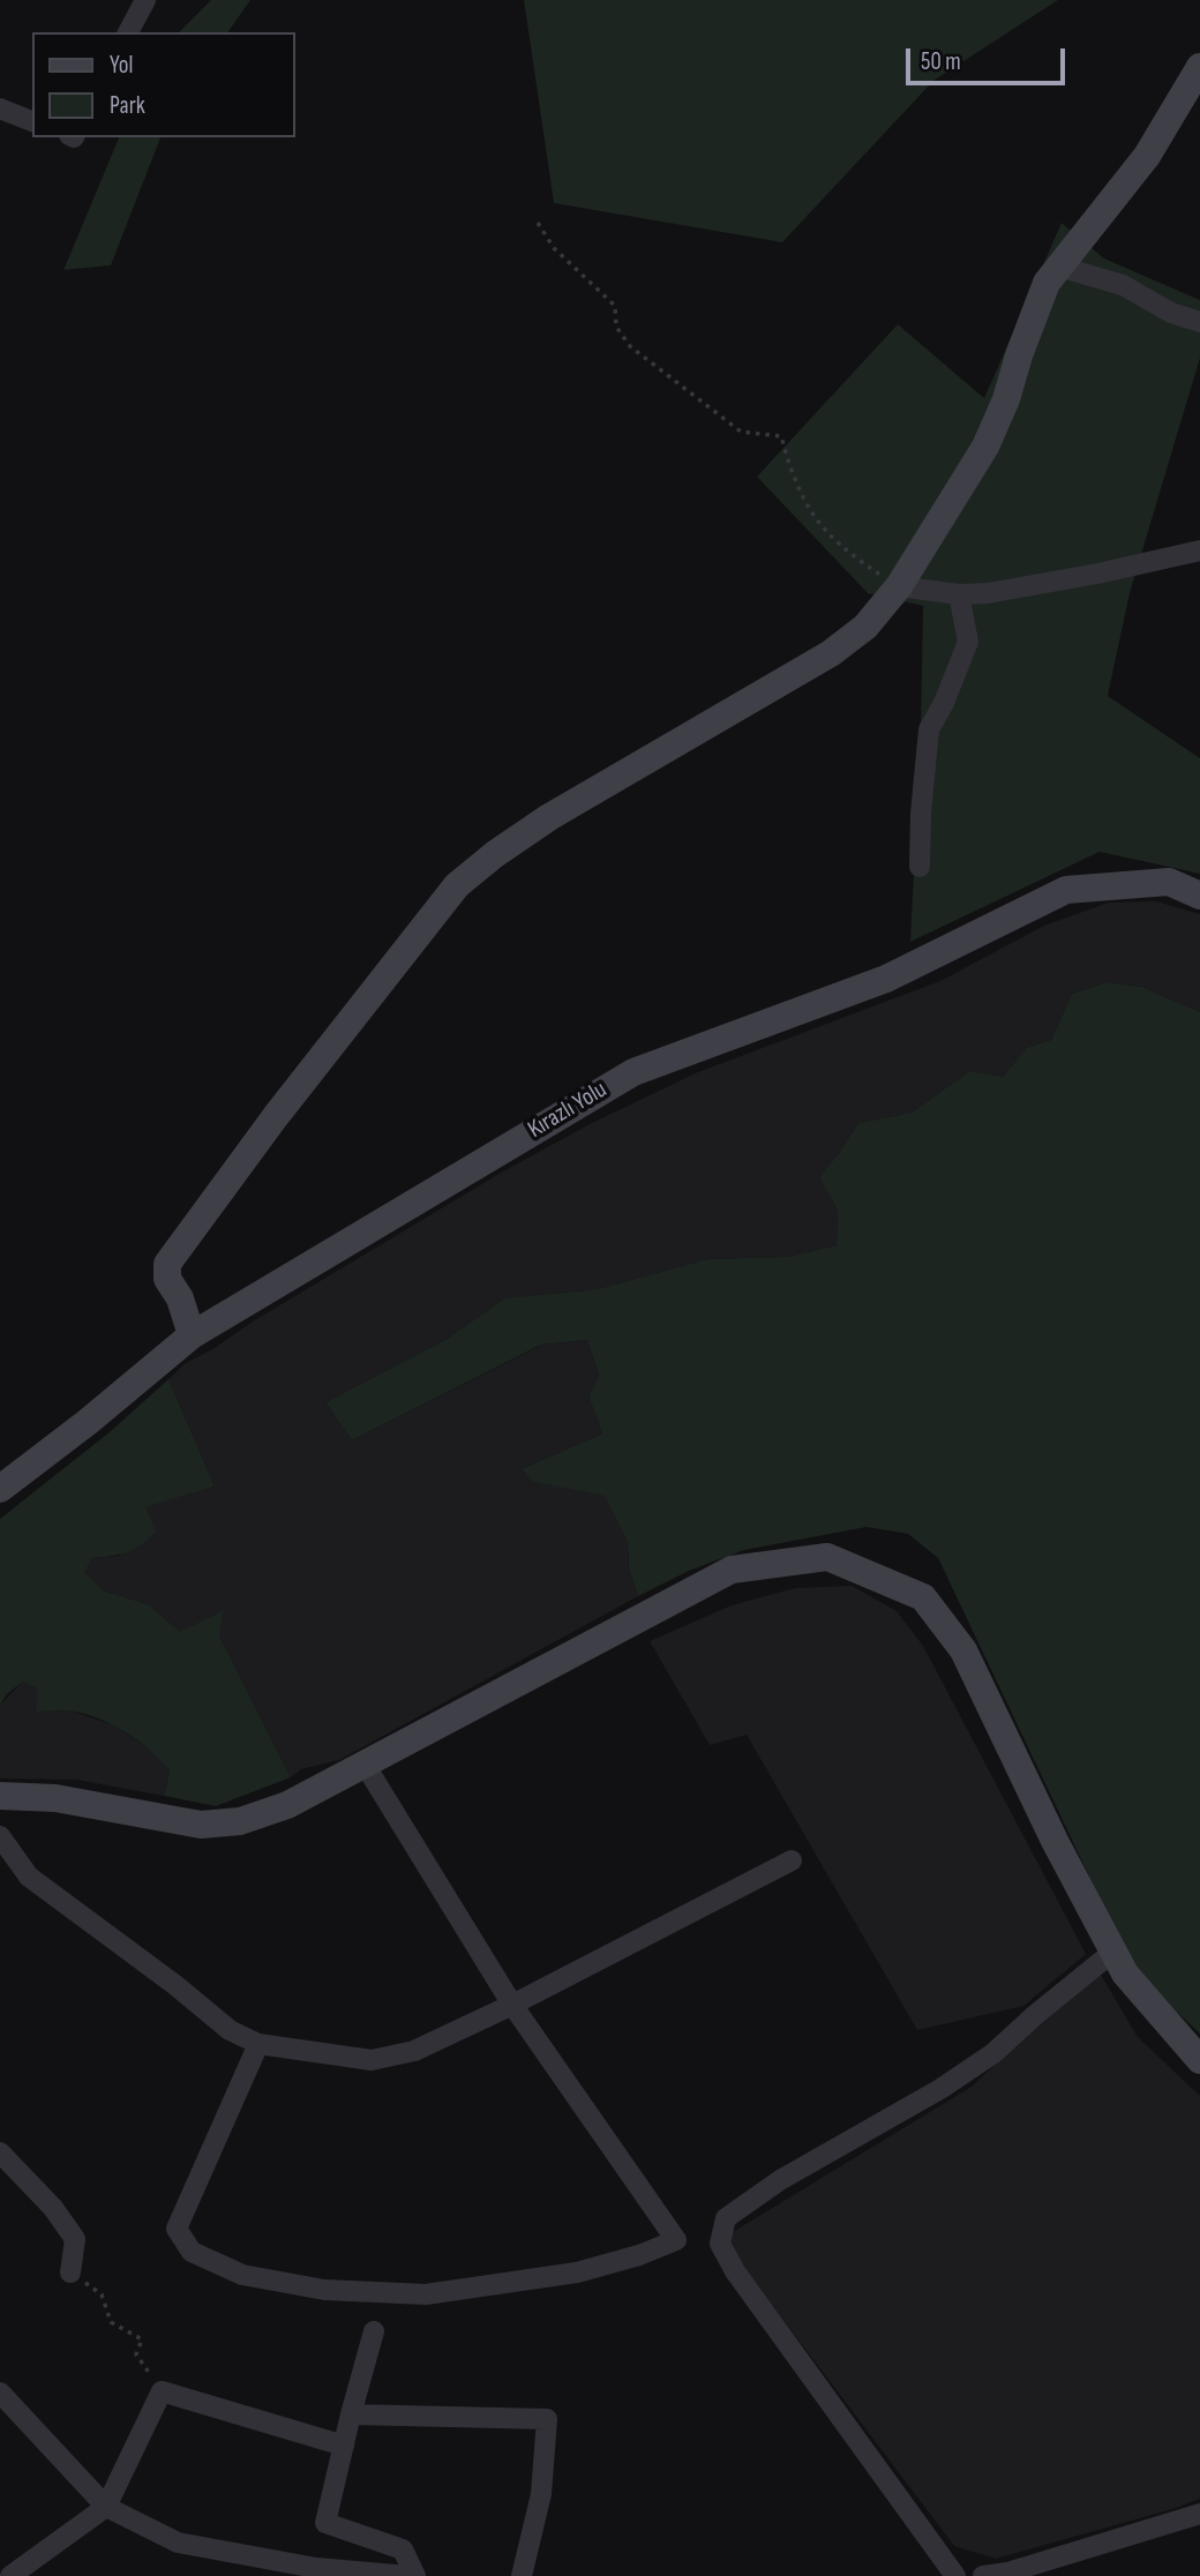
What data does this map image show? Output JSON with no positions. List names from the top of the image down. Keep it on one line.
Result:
{"streets":{"street":["Kırazlı Yolu"]},"legend":["Yol","Park"],"scale_bar":"50 m"}
